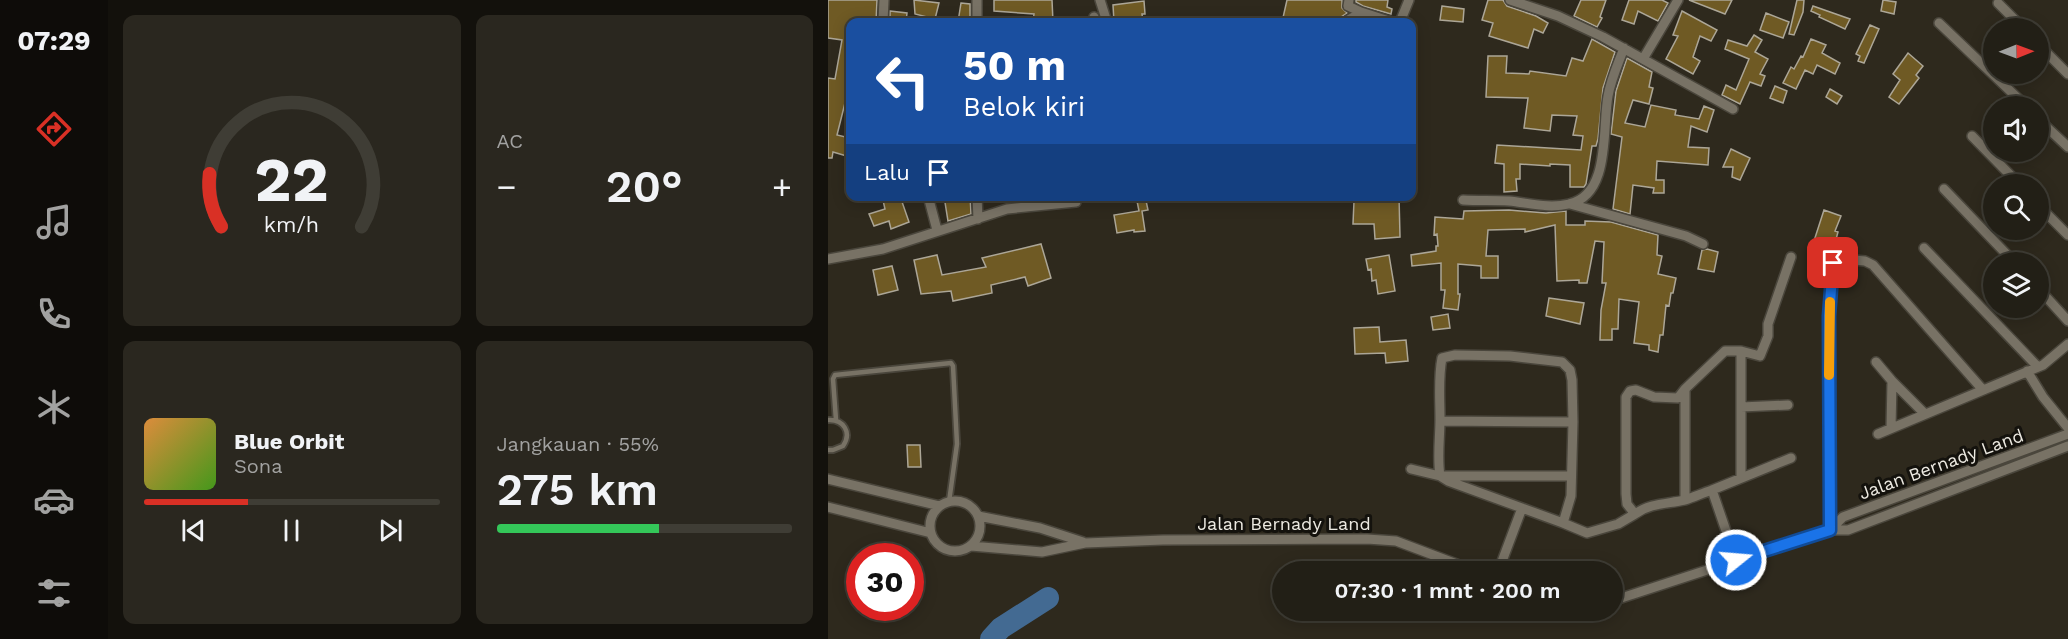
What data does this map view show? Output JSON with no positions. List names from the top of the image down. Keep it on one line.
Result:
{"streets":{"street":["Jalan Bernady Land"]},"north":"right","page":{"tabs":"07:29","tile":["AC",["Jangkauan · 55%","275 km"]],"turn":["50 m","Belok kiri"],"then":"Lalu","heat":["−","20°","+"],"song":["Blue Orbit","Sona"],"limit":"30","trip":"07:30 · 1 mnt · 200 m","gauge":["22","km/h"]}}
